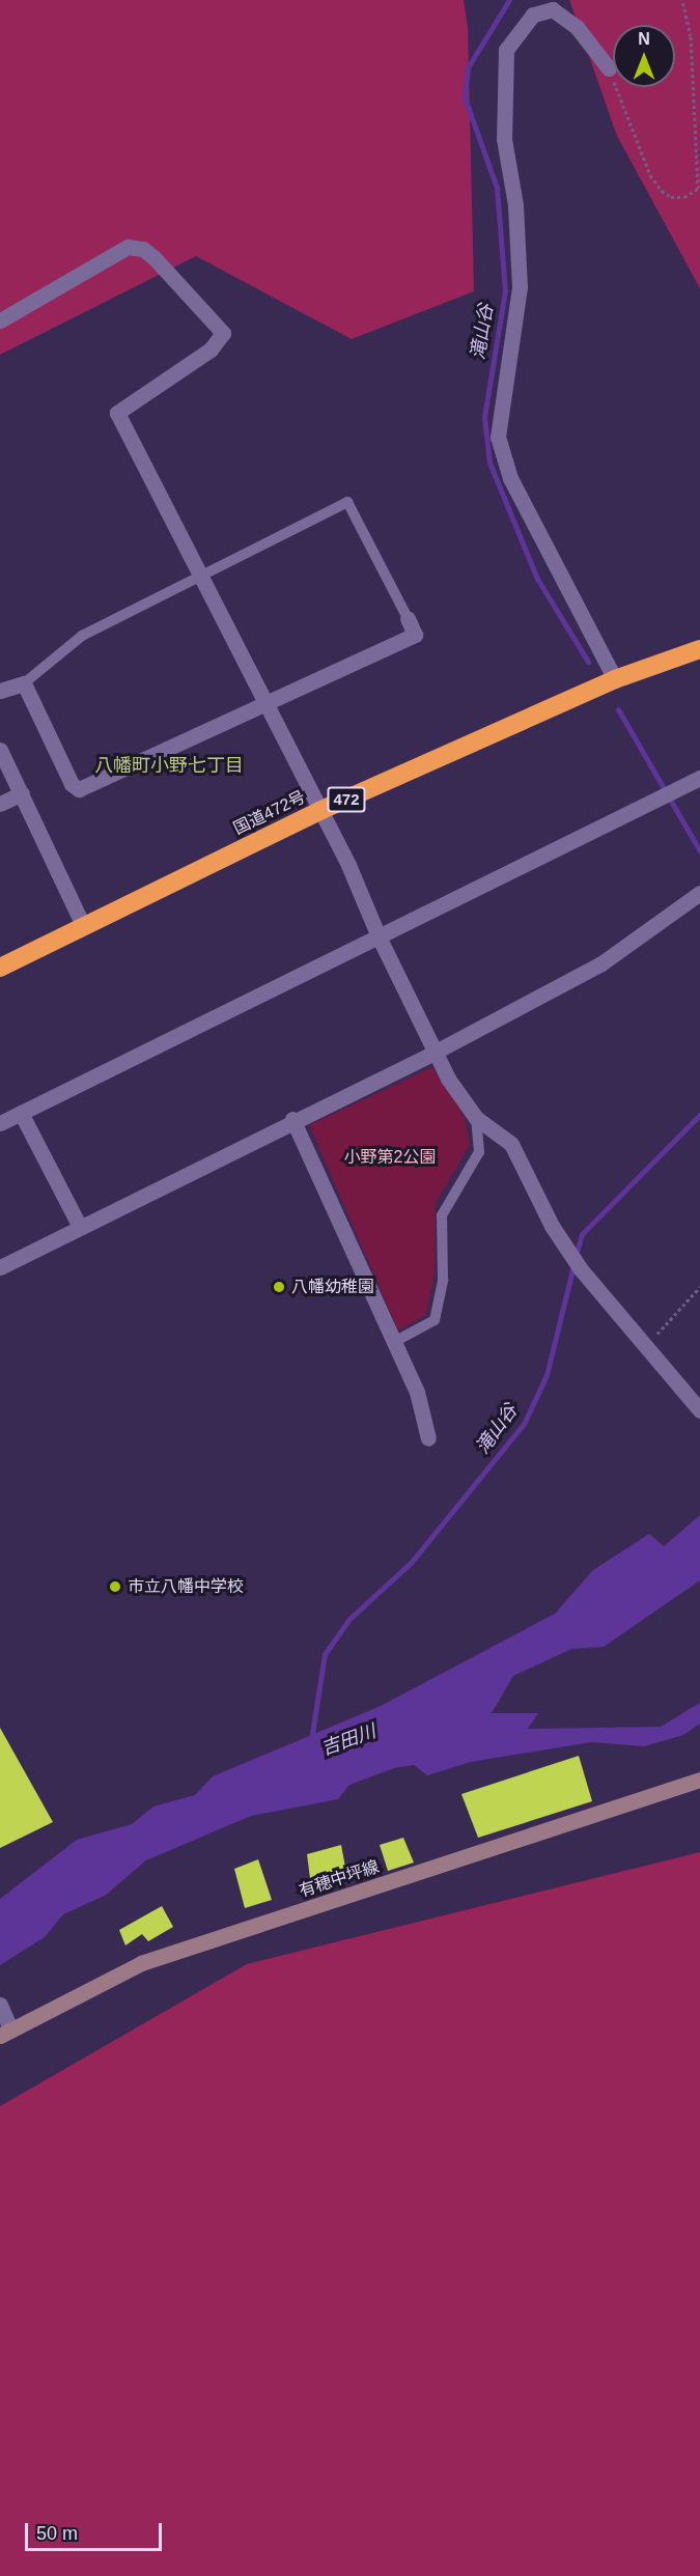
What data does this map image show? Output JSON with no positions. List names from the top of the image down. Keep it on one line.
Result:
{"streets":{"highway":["472","国道472号"],"main road":["有穂中坪線"]},"districts":["八幡町小野七丁目"],"water":["滝山谷","吉田川"],"parks":["小野第2公園"],"places":["八幡幼稚園","市立八幡中学校"],"scale_bar":"50 m","north":"top"}
